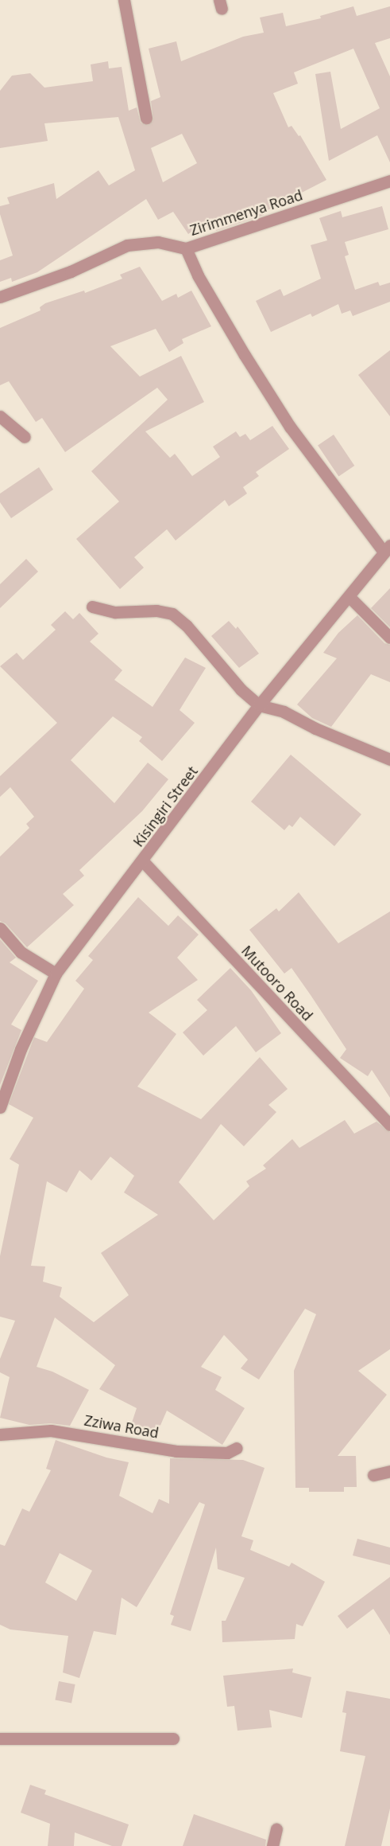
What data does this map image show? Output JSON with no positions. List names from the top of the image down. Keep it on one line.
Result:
{"streets":{"street":["Zirimmenya Road","Kisingiri Street","Mutooro Road","Zziwa Road"]},"crossings":[["Kisingiri Street","Mutooro Road"]]}
